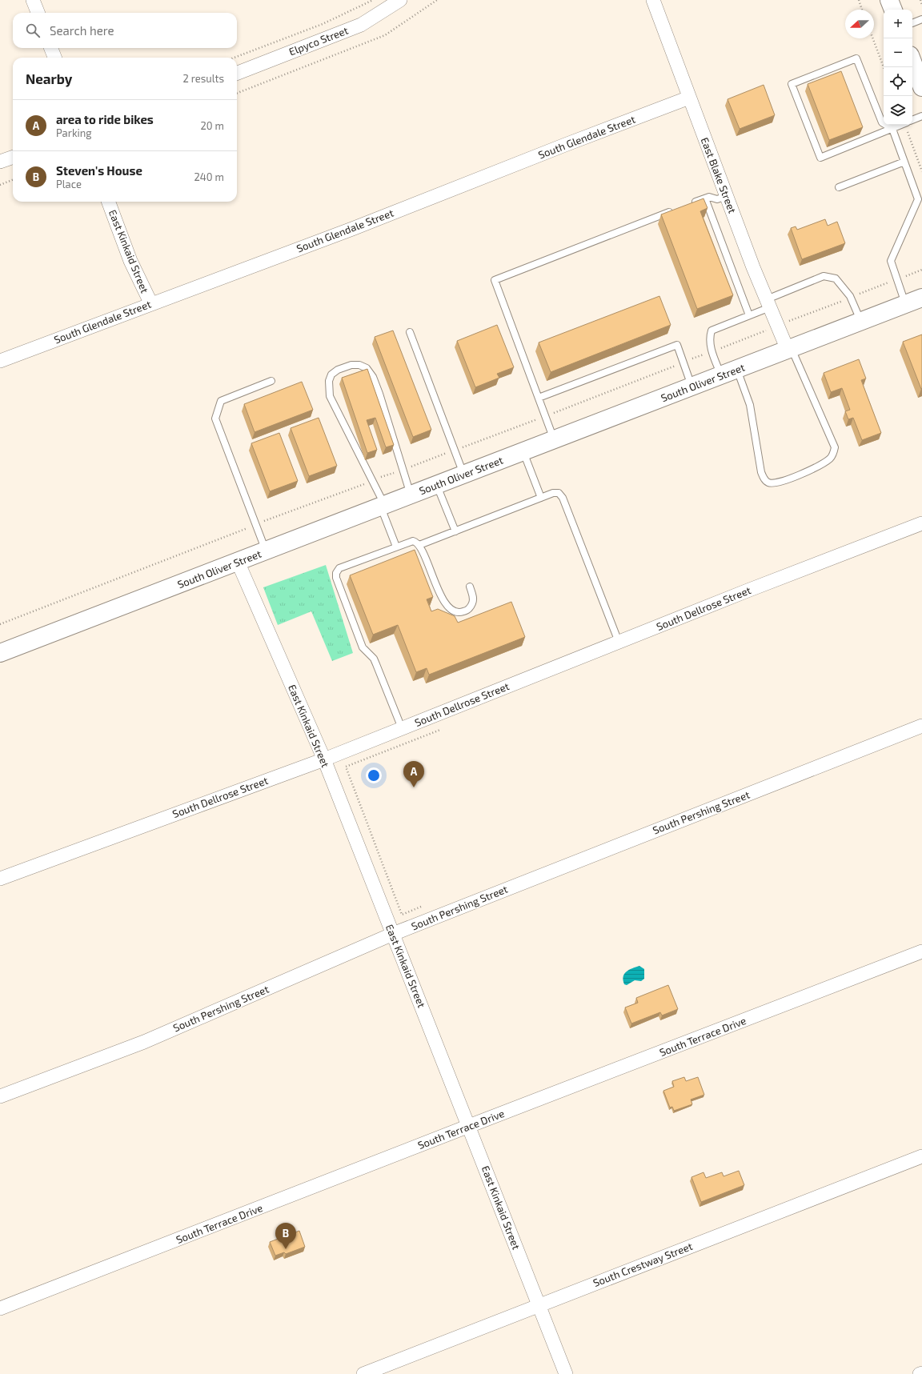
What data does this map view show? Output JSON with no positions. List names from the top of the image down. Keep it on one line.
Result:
{"streets":{"main road":["South Oliver Street"],"street":["Elpyco Street","South Glendale Street","East Blake Street","East Kinkaid Street","South Dellrose Street","South Pershing Street","South Terrace Drive","South Crestway Street"]},"crossings":[["South Glendale Street","East Blake Street"],["South Glendale Street","East Kinkaid Street"],["East Blake Street","South Oliver Street"],["East Kinkaid Street","South Oliver Street"],["East Kinkaid Street","South Dellrose Street"],["East Kinkaid Street","South Pershing Street"],["East Kinkaid Street","South Terrace Drive"],["East Kinkaid Street","South Crestway Street"]],"north":"left","page":{"map_buttons":["+","−"],"search":"Search here","heading":["Nearby","2 results"],"list":[{"mark":"A","name":"area to ride bikes","note":"Parking","value":"20 m"},{"mark":"B","name":"Steven's House","note":"Place","value":"240 m"}],"pins":["A","B"]}}
